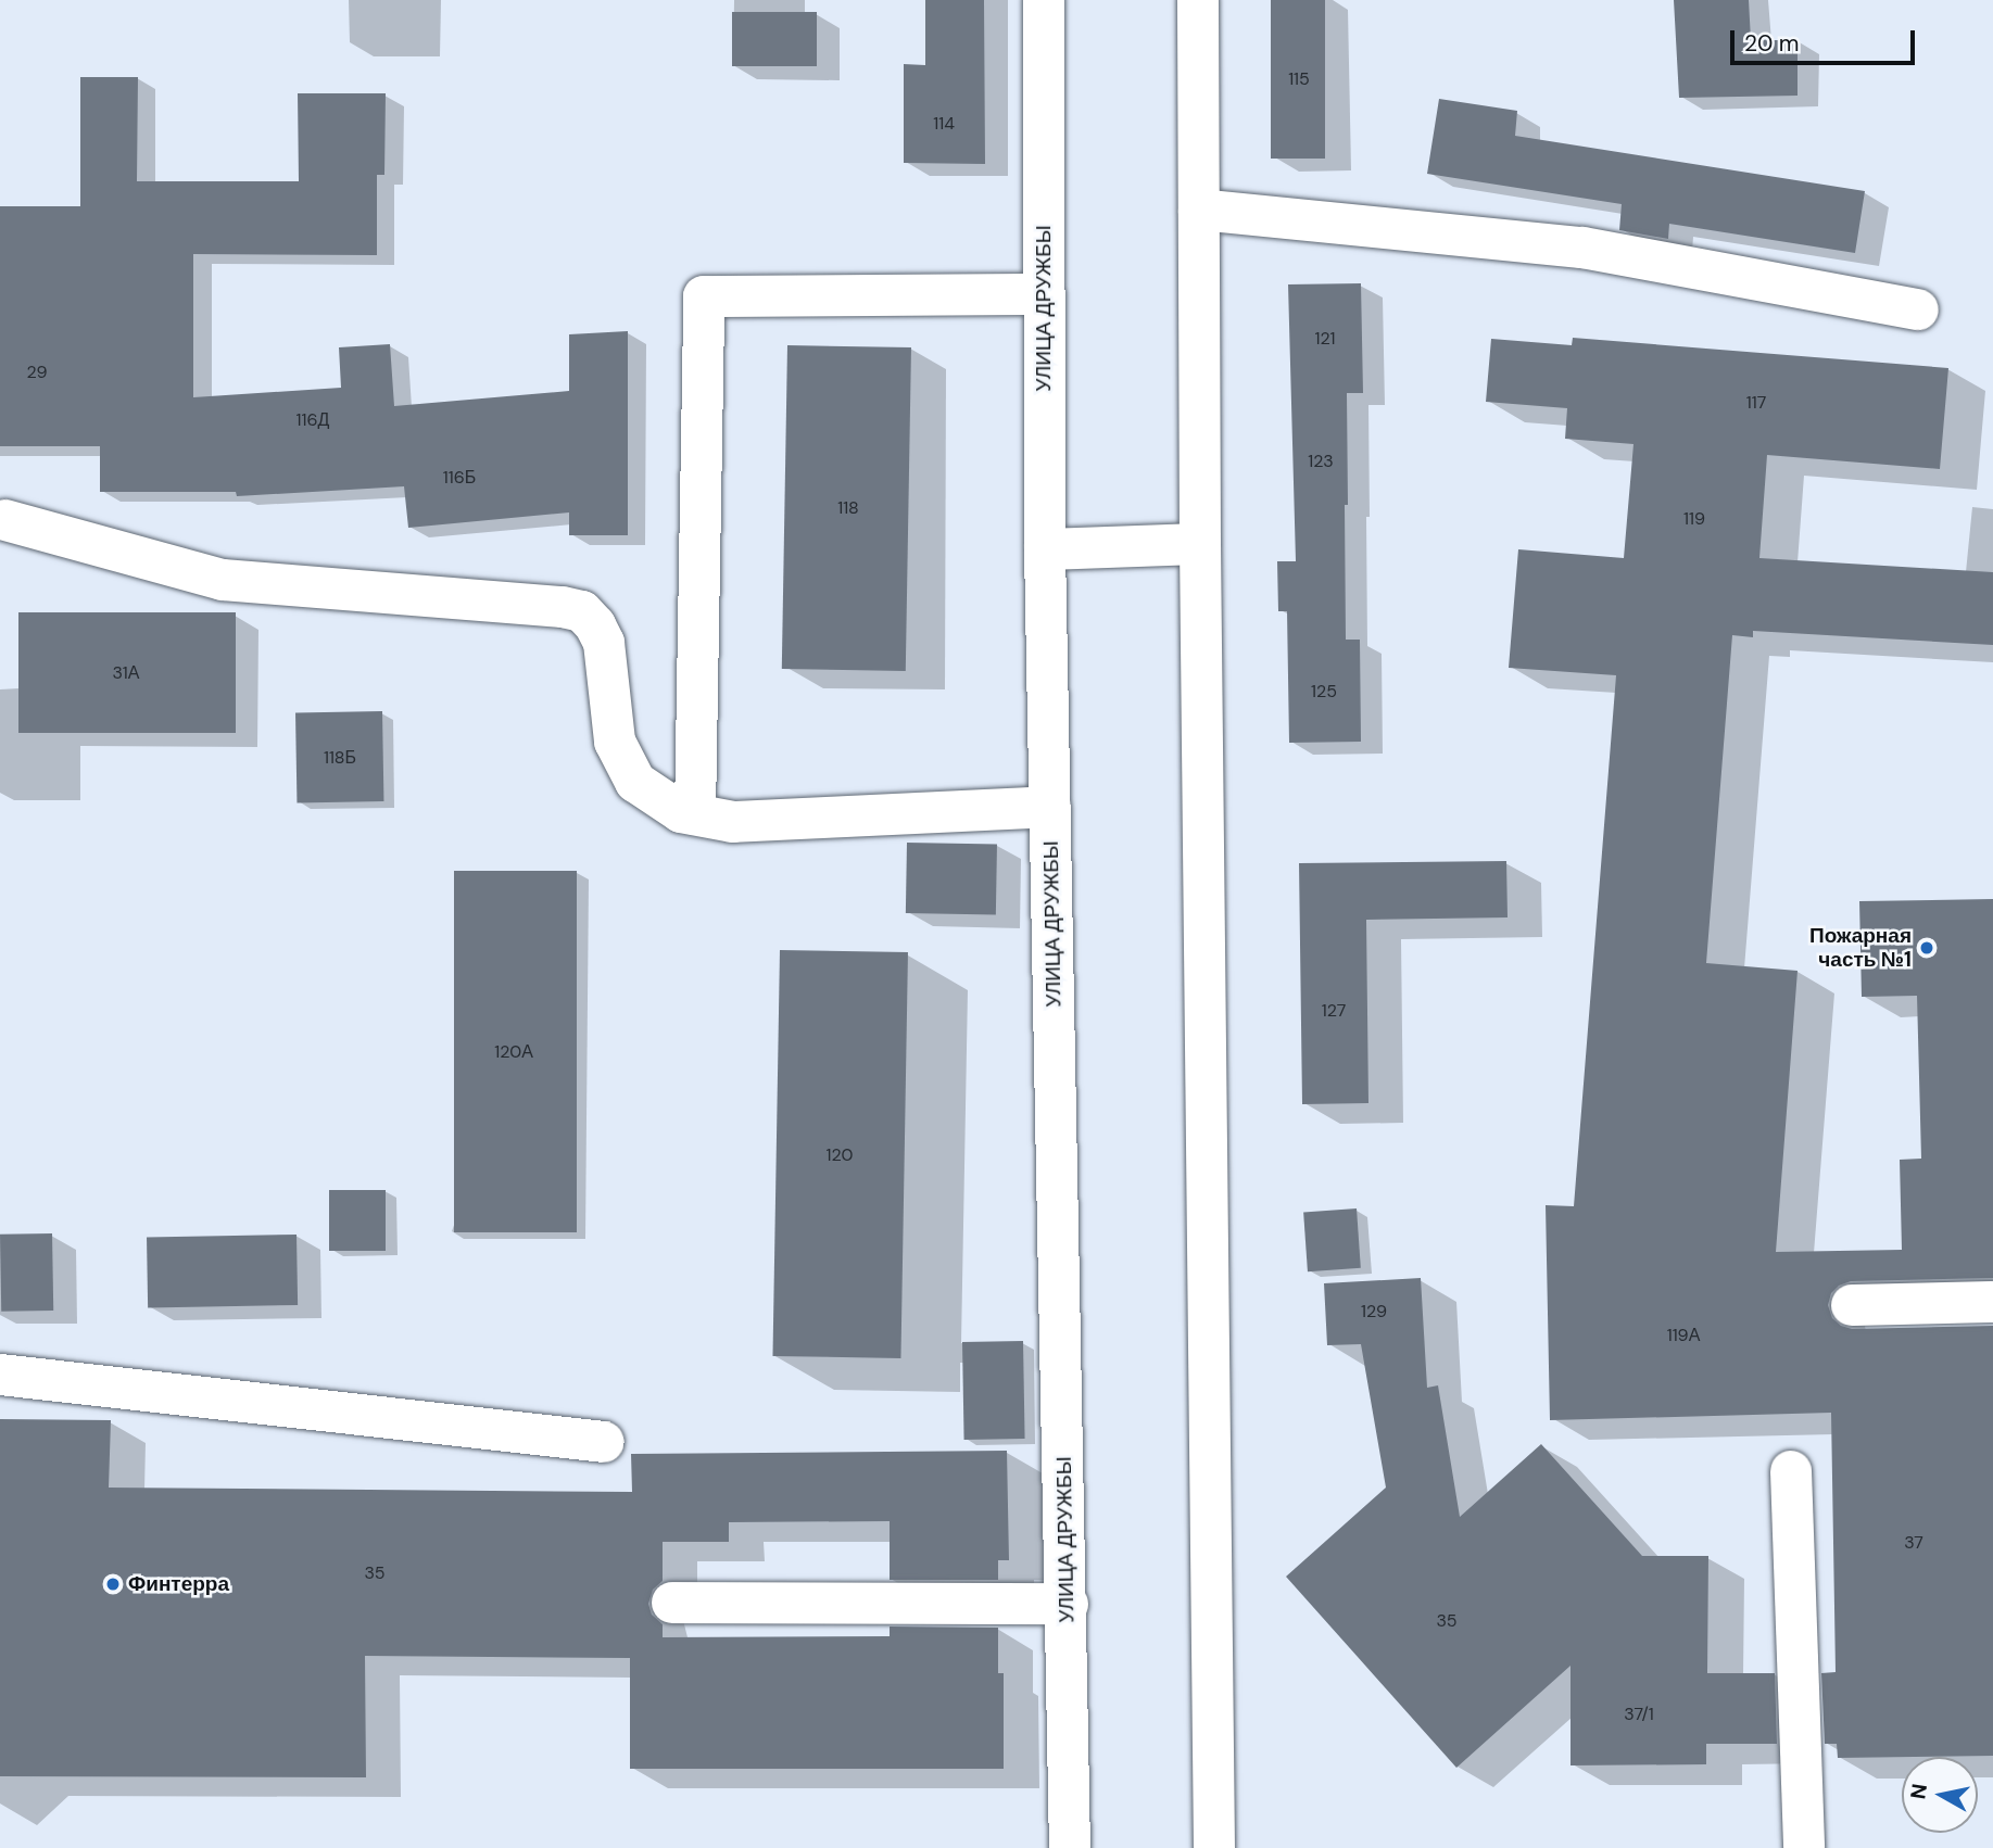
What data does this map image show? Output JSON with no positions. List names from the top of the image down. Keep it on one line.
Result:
{"streets":{"street":["УЛИЦА ДРУЖБЫ"]},"places":["Пожарная часть №1","Финтерра"],"house_numbers":["115","114","121","29","117","116Д","123","116Б","118","119","31А","125","118Б","127","120А","120","129","119А","37","35","35","37/1"],"scale_bar":"20 m","north":"left"}
